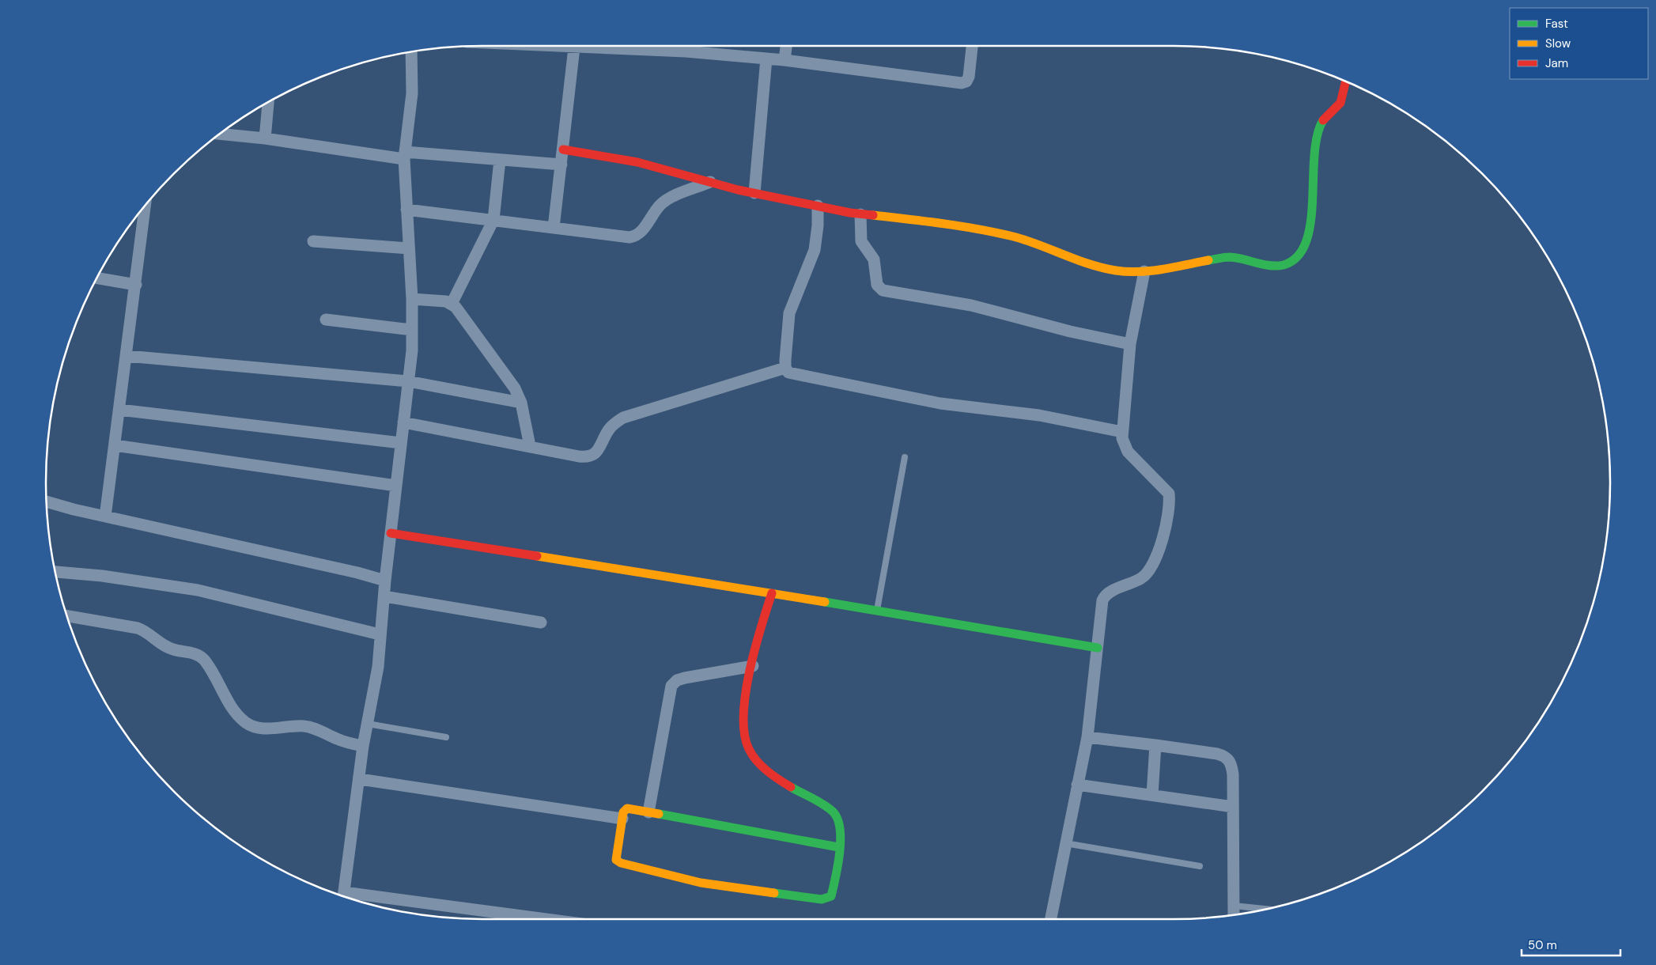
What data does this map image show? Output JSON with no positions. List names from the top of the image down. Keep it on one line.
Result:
{"legend":["Fast","Slow","Jam"],"scale_bar":"50 m"}
